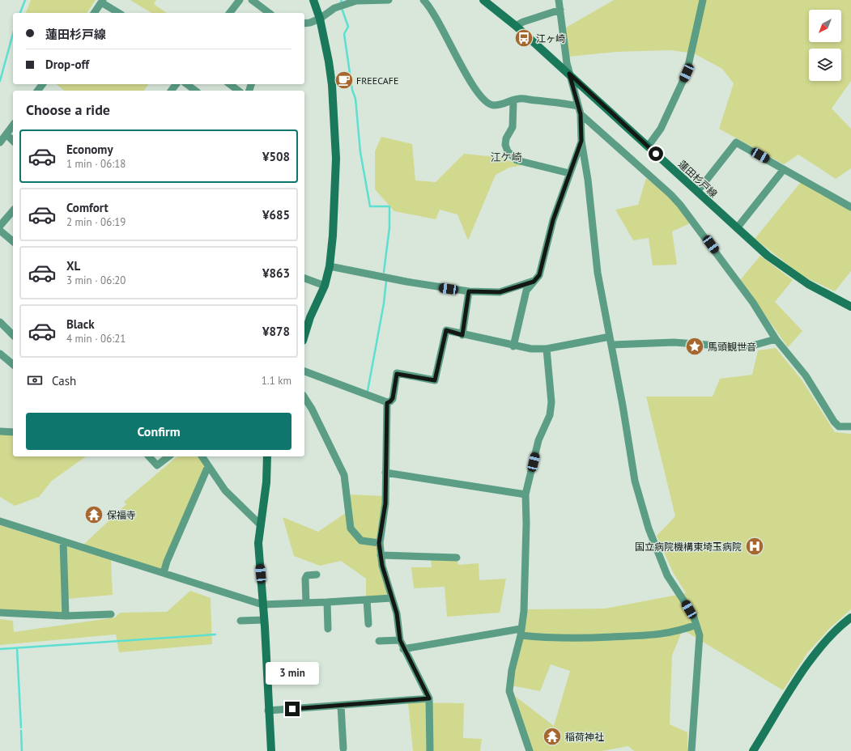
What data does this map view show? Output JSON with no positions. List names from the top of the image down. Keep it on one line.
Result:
{"streets":{"street":["蓮田杉戸線"]},"districts":["江ケ崎"],"places":{"bus stop":["江ヶ崎"],"cafe":["FREECAFE"],"place":["馬頭観世音"],"temple":["保福寺","稲荷神社"],"hospital":["国立病院機構東埼玉病院"]},"north":"bottom left","page":{"banner":["蓮田杉戸線","Drop-off"],"heading":"Choose a ride","list":[{"name":"Economy","note":"1 min · 06:18","value":"¥508"},{"name":"Comfort","note":"2 min · 06:19","value":"¥685"},{"name":"XL","note":"3 min · 06:20","value":"¥863"},{"name":"Black","note":"4 min · 06:21","value":"¥878"}],"pay":["Cash","1.1 km"],"buttons":"Confirm","bubble":"3 min"}}
